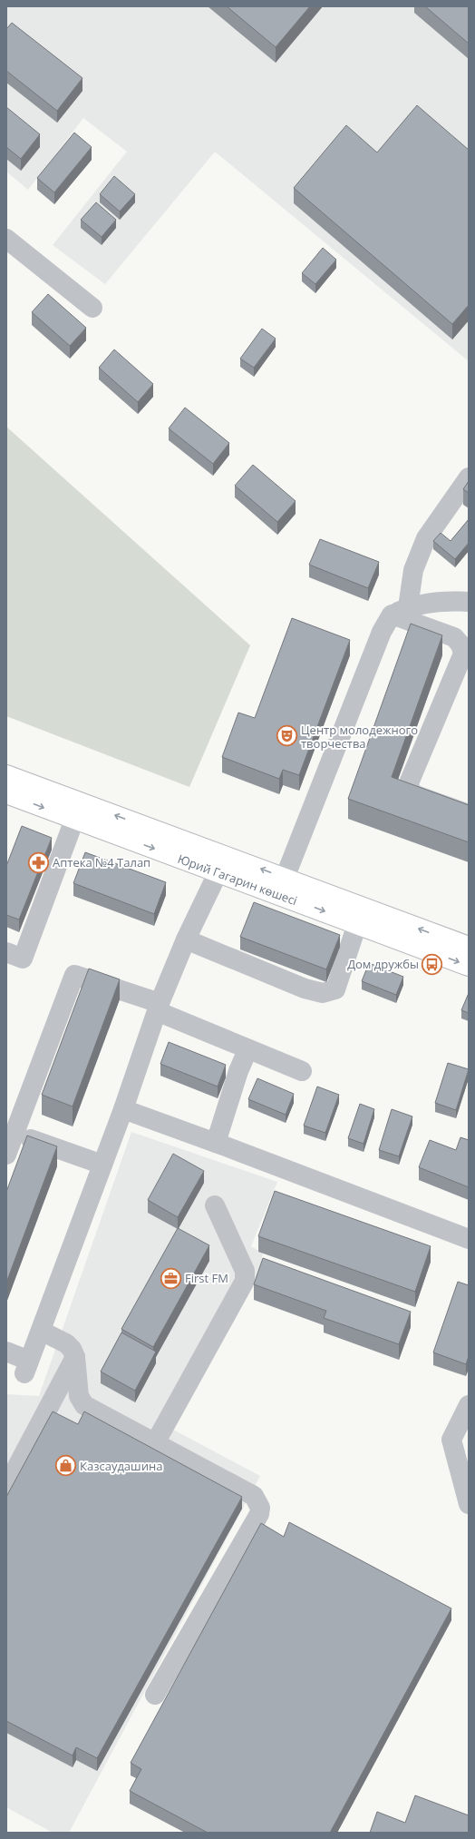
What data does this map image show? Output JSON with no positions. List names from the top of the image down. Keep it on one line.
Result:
{"streets":{"main road":["Юрий Гагарин көшесі"]},"places":{"theatre":["Центр молодежного творчества"],"pharmacy":["Аптека №4 Талап"],"bus stop":["Дом дружбы"],"office":["First FM"],"shop":["Казсаудашина"]}}
